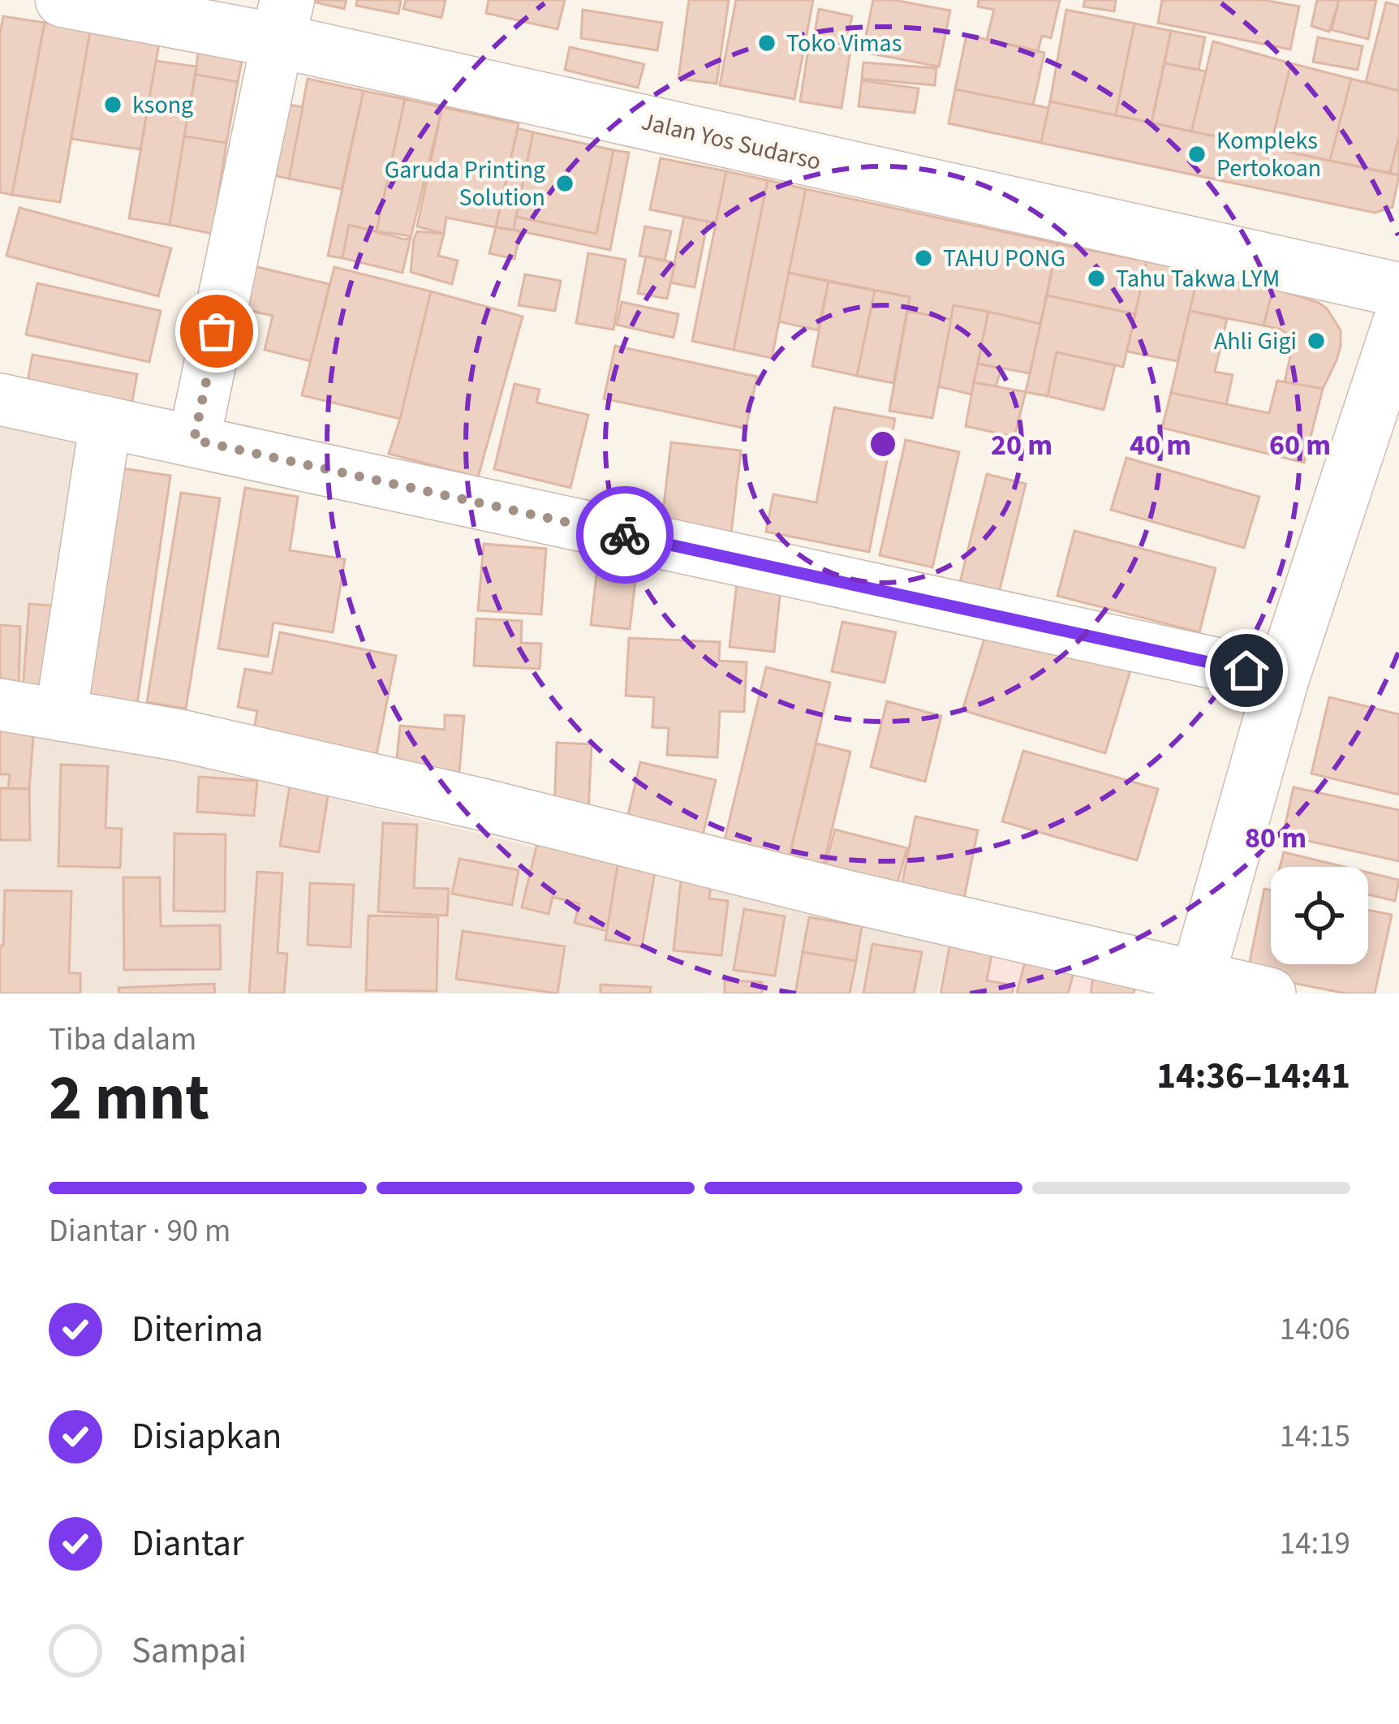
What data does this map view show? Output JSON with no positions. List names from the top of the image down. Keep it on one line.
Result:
{"streets":{"main road":["Jalan Yos Sudarso"]},"places":["Toko Vimas","ksong","Kompleks Pertokoan","Garuda Printing Solution","TAHU PONG","Tahu Takwa LYM","Ahli Gigi"],"page":{"heading":["2 mnt","Tiba dalam","14:36–14:41"],"bar":"Diantar · 90 m","list":[["Diterima","14:06"],["Disiapkan","14:15"],["Diantar","14:19"],"Sampai"]},"rings":["20 m","40 m","60 m","80 m"]}
